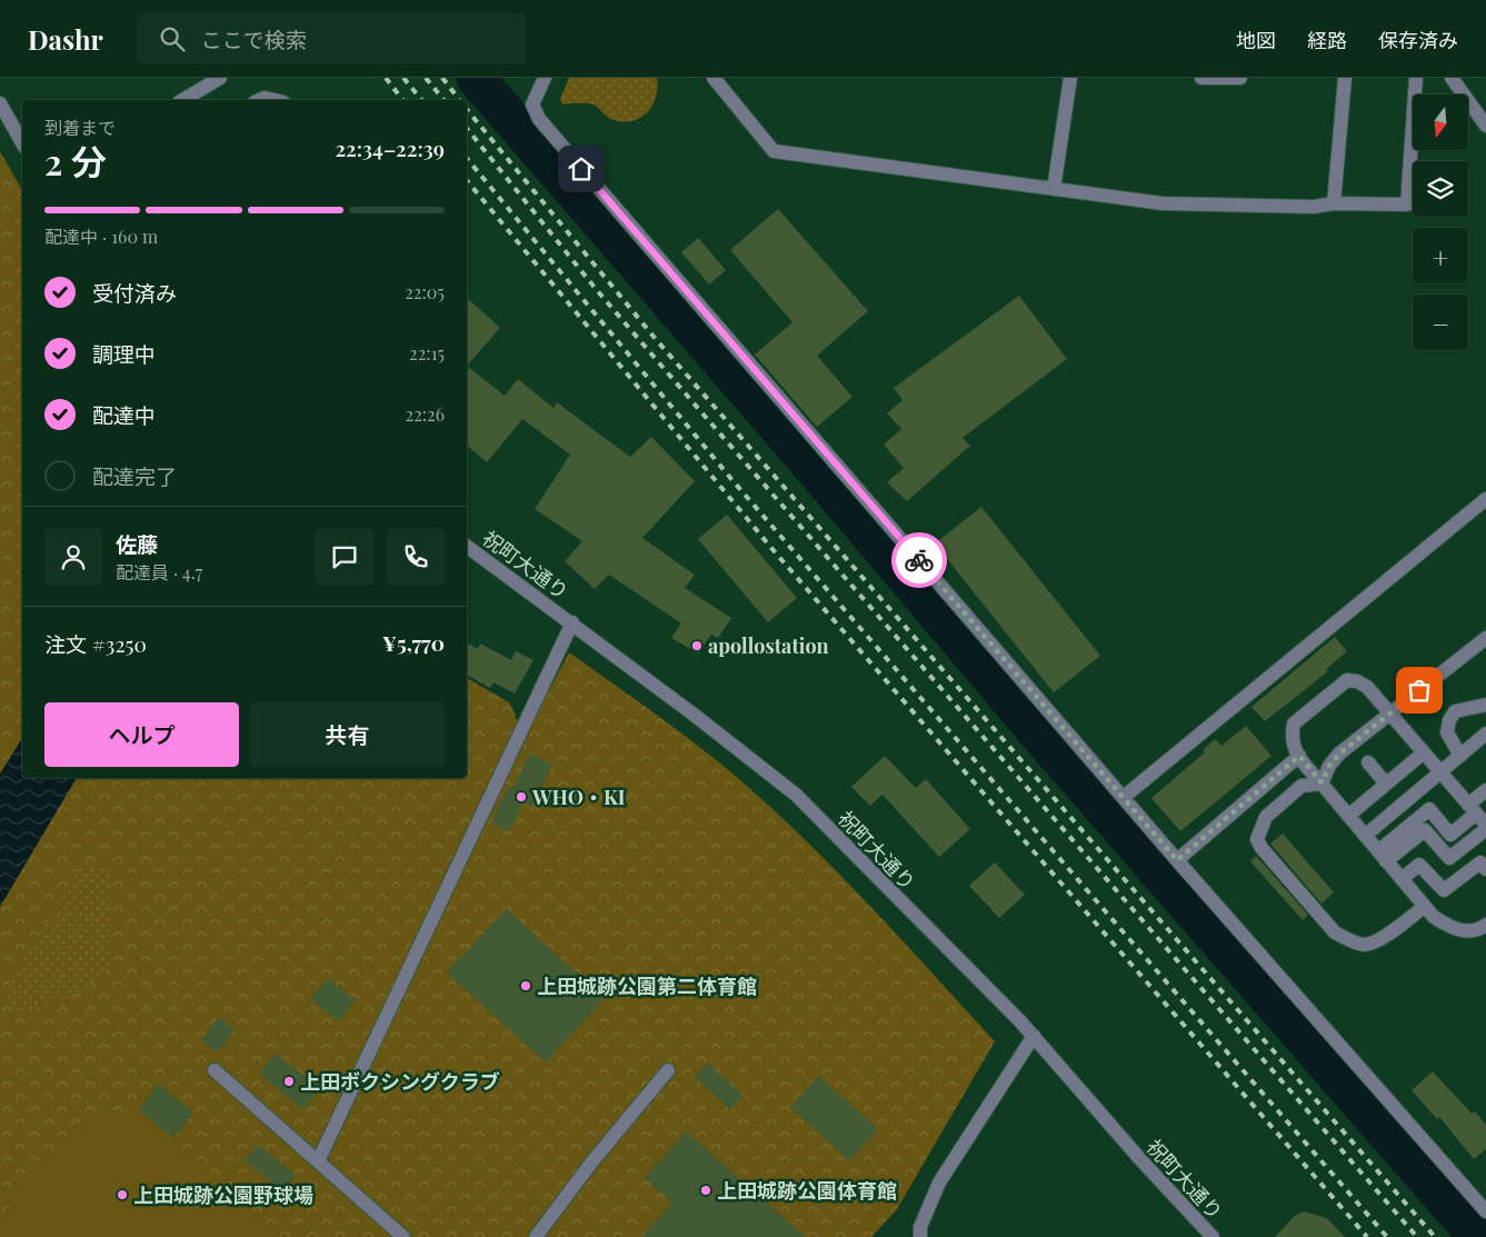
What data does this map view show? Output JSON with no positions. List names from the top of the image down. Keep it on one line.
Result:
{"streets":{"street":["祝町大通り"]},"places":["apollostation","WHO・KI","上田城跡公園第二体育館","上田ボクシングクラブ","上田城跡公園体育館","上田城跡公園野球場"],"north":"bottom","page":{"header":"Dashr","search":"ここで検索","nav":["地図","経路","保存済み"],"map_buttons":["+","−"],"heading":["2 分","到着まで","22:34–22:39"],"panel":["佐藤","配達員 · 4.7","注文 #3250","¥5,770"],"bar":"配達中 · 160 m","list":[["受付済み","22:05"],["調理中","22:15"],["配達中","22:26"],"配達完了"],"buttons":["ヘルプ","共有"]}}
